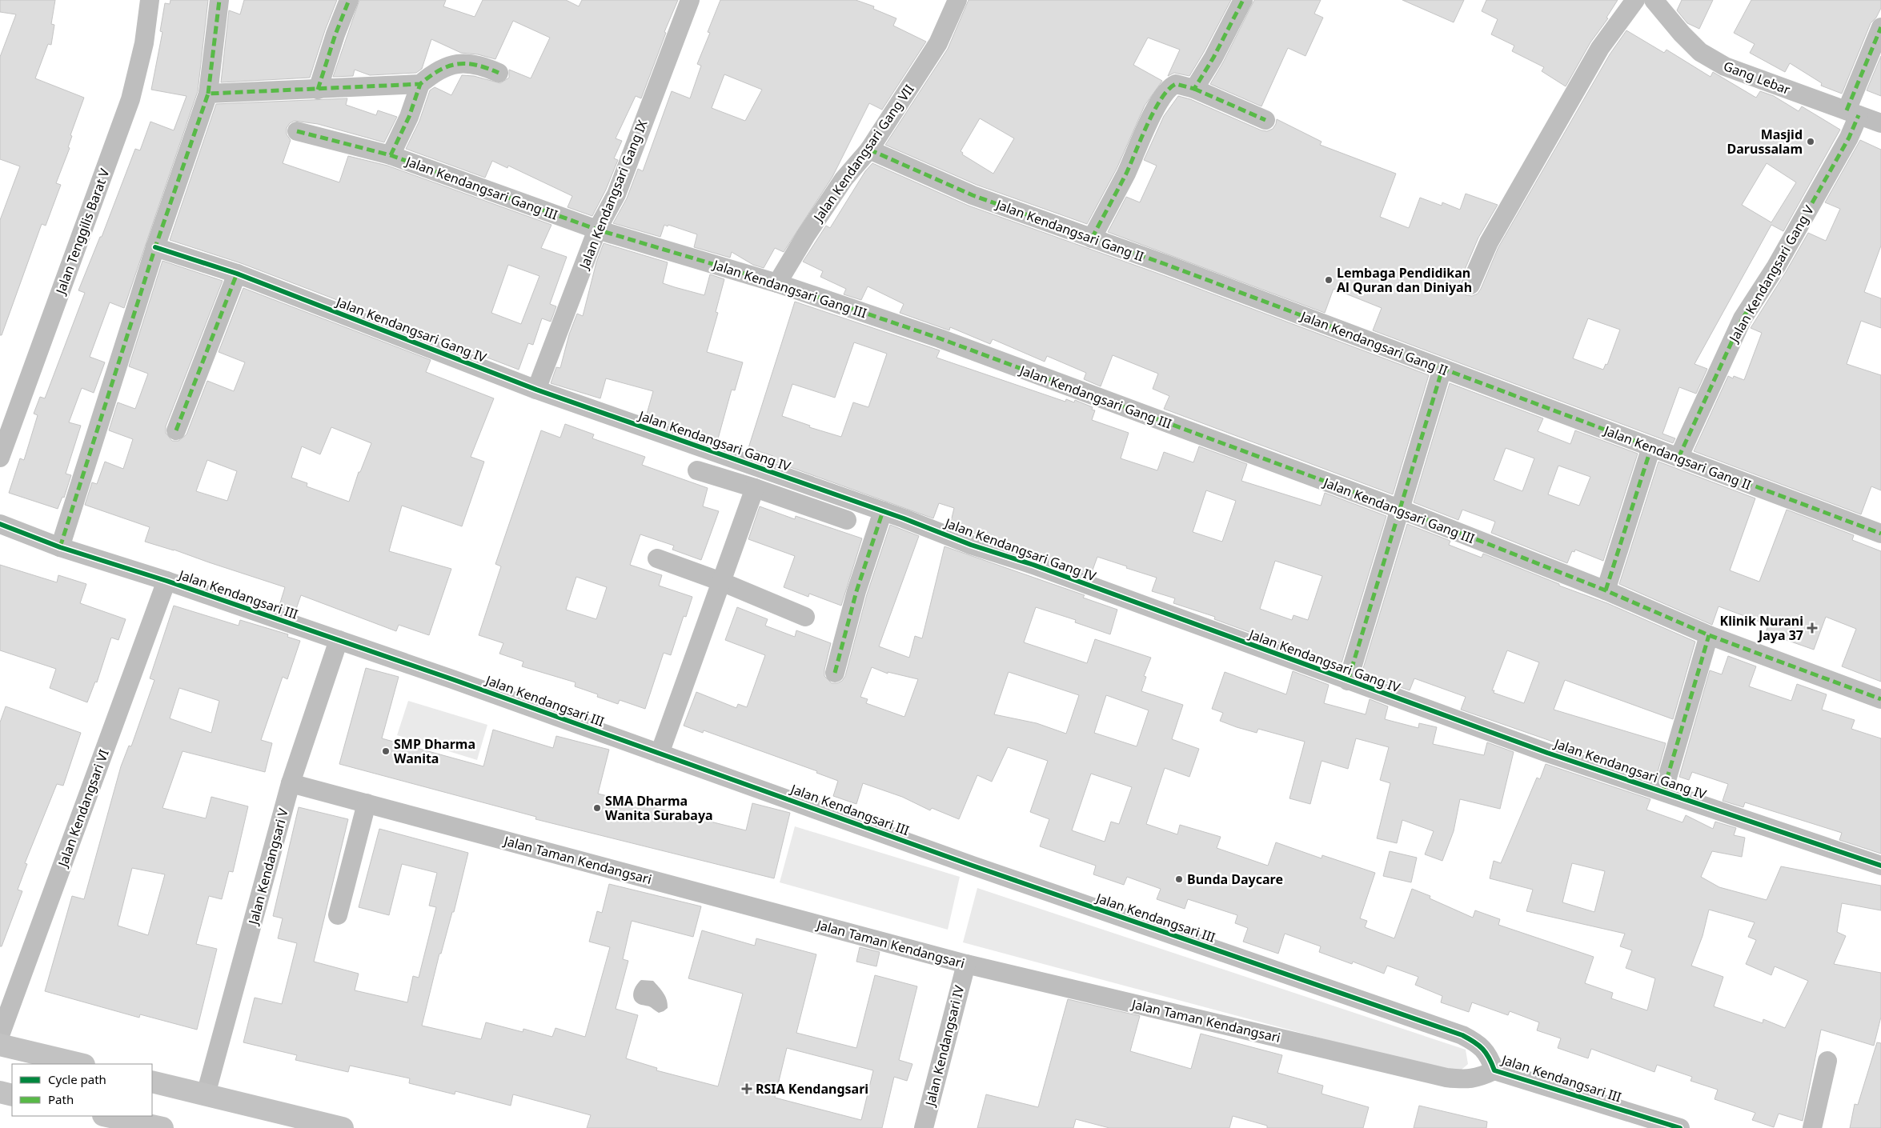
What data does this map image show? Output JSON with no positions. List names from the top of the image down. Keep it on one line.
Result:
{"streets":{"street":["Gang Lebar","Jalan Kendangsari Gang VII","Jalan Kendangsari Gang III","Jalan Kendangsari Gang IX","Jalan Kendangsari Gang II","Jalan Tenggilis Barat V","Jalan Kendangsari Gang V","Jalan Kendangsari Gang IV","Jalan Kendangsari III","Jalan Kendangsari VI","Jalan Taman Kendangsari","Jalan Kendangsari V","Jalan Kendangsari IV"]},"crossings":[["Gang Lebar","Jalan Kendangsari Gang V"],["Jalan Kendangsari Gang VII","Jalan Kendangsari Gang III"],["Jalan Kendangsari Gang VII","Jalan Kendangsari Gang II"],["Jalan Kendangsari Gang III","Jalan Kendangsari Gang IX"],["Jalan Kendangsari Gang IX","Jalan Kendangsari Gang IV"],["Jalan Kendangsari Gang II","Jalan Kendangsari Gang V"],["Jalan Kendangsari III","Jalan Kendangsari VI"],["Jalan Kendangsari III","Jalan Taman Kendangsari"],["Jalan Kendangsari III","Jalan Kendangsari V"],["Jalan Taman Kendangsari","Jalan Kendangsari V"],["Jalan Taman Kendangsari","Jalan Kendangsari IV"]],"places":{"other":["Masjid Darussalam","Lembaga Pendidikan Al Quran dan Diniyah","SMP Dharma Wanita","SMA Dharma Wanita Surabaya","Bunda Daycare"],"health":["Klinik Nurani Jaya 37","RSIA Kendangsari"]},"legend":["Cycle path","Path"]}
